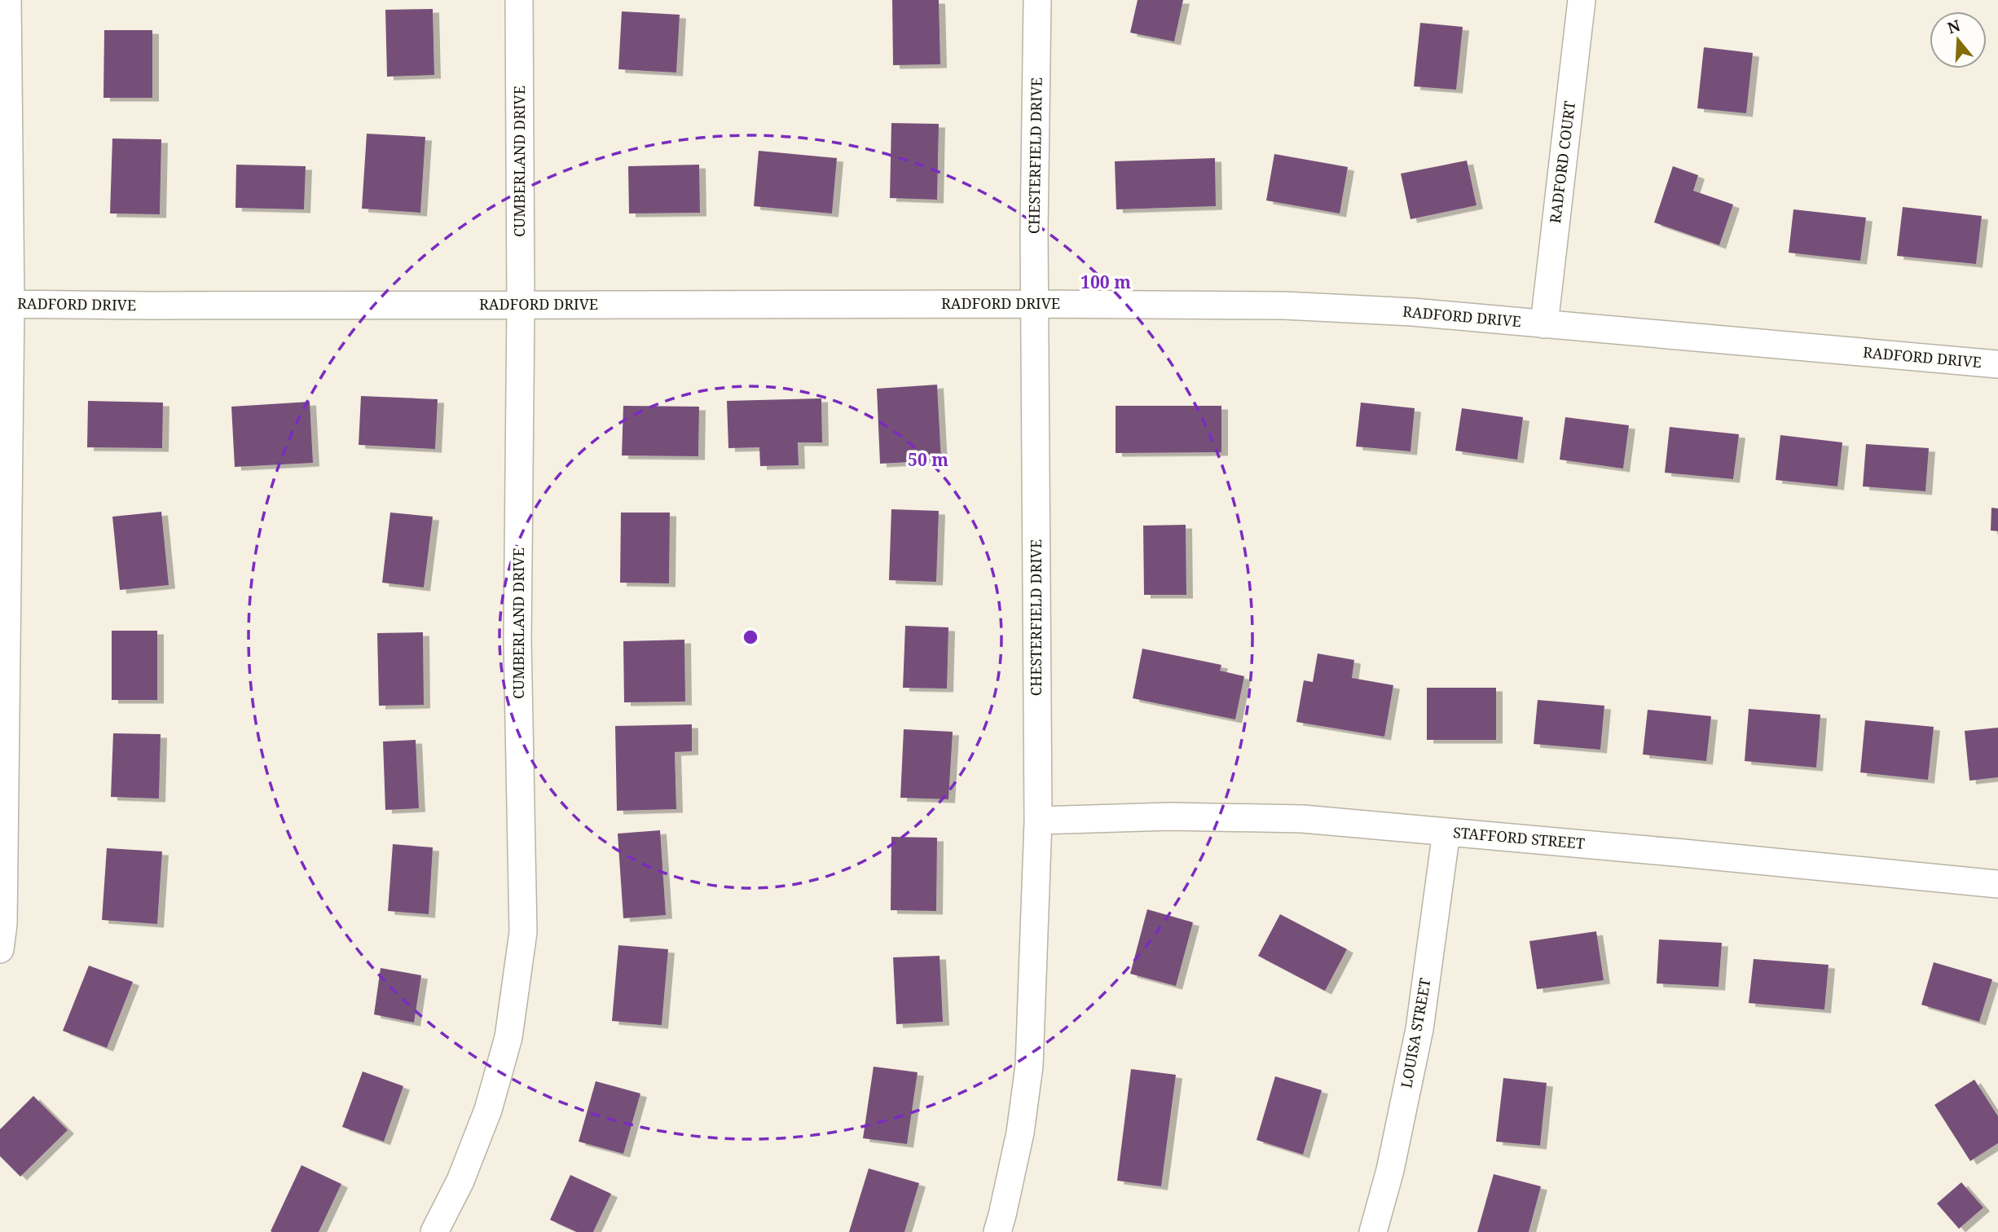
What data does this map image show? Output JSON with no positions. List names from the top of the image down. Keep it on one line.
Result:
{"streets":{"street":["CHESTERFIELD DRIVE","CUMBERLAND DRIVE","RADFORD COURT","RADFORD DRIVE","STAFFORD STREET","LOUISA STREET"]},"crossings":[["CHESTERFIELD DRIVE","RADFORD DRIVE"],["CHESTERFIELD DRIVE","STAFFORD STREET"],["CUMBERLAND DRIVE","RADFORD DRIVE"],["RADFORD COURT","RADFORD DRIVE"],["STAFFORD STREET","LOUISA STREET"]],"north":"top","rings":["100 m","50 m"]}
